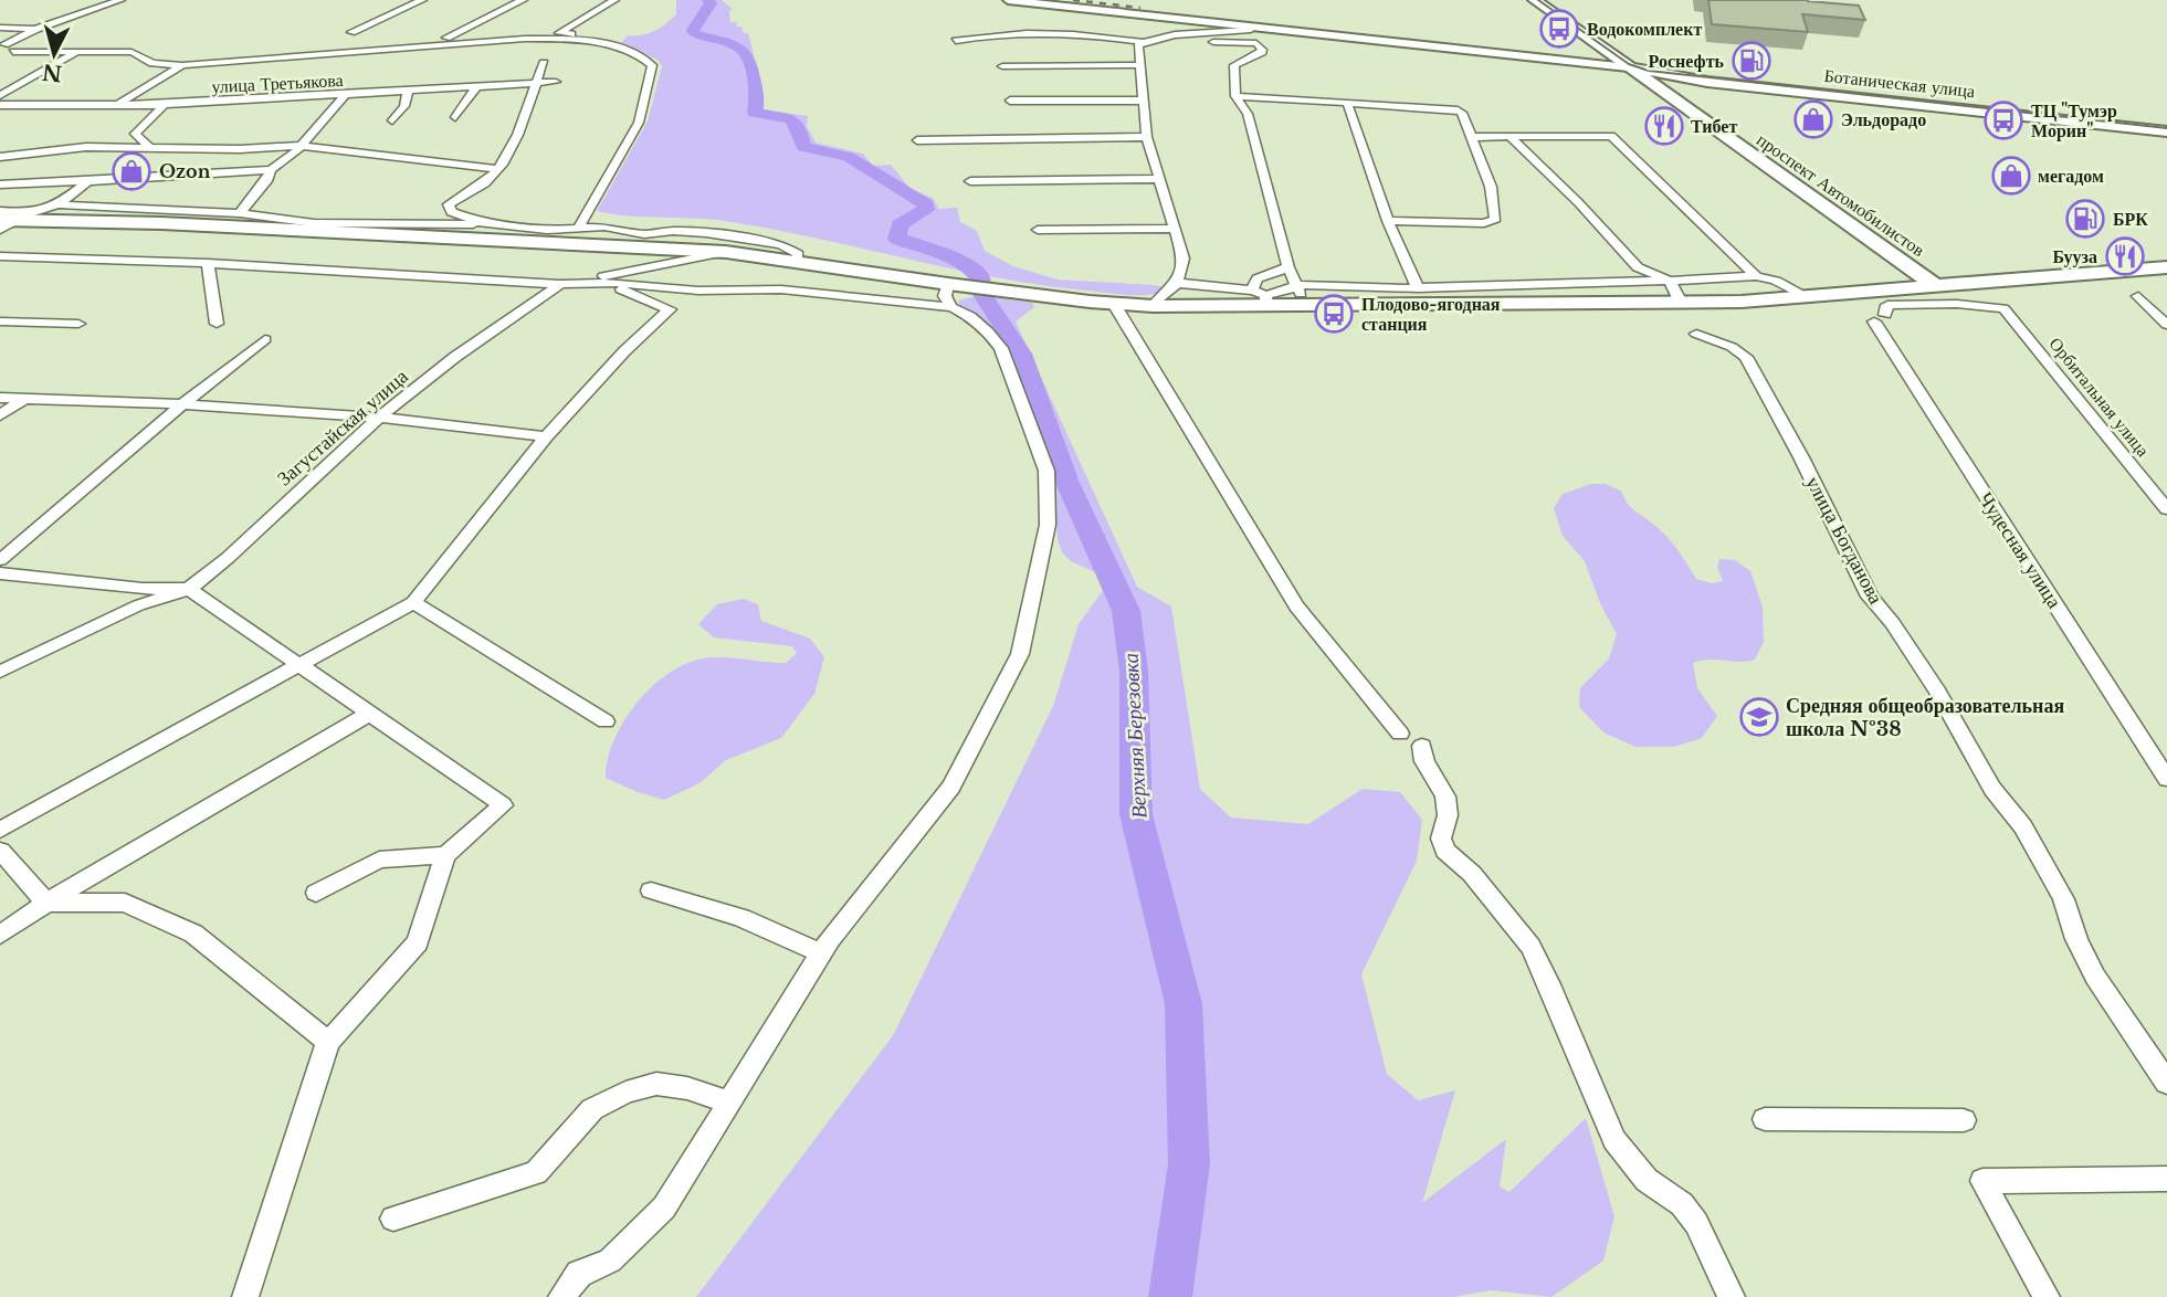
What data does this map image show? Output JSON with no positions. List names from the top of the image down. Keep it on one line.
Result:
{"streets":{"main road":["Ботаническая улица","проспект Автомобилистов"],"street":["улица Третьякова","Орбитальная улица","Загустайская улица","улица Богданова","Чудесная улица"]},"crossings":[["Ботаническая улица","проспект Автомобилистов"],["Орбитальная улица","Чудесная улица"]],"water":["Верхняя Березовка"],"places":{"bus stop":["Водокомплект","ТЦ \"Тумэр Морин\"","Плодово-ягодная станция"],"fuel station":["Роснефть","БРК"],"shop":["Эльдорадо","Ozon","мегадом"],"restaurant":["Тибет","Бууза"],"school or university":["Средняя общеобразовательная школа №38"]},"north":"bottom"}
